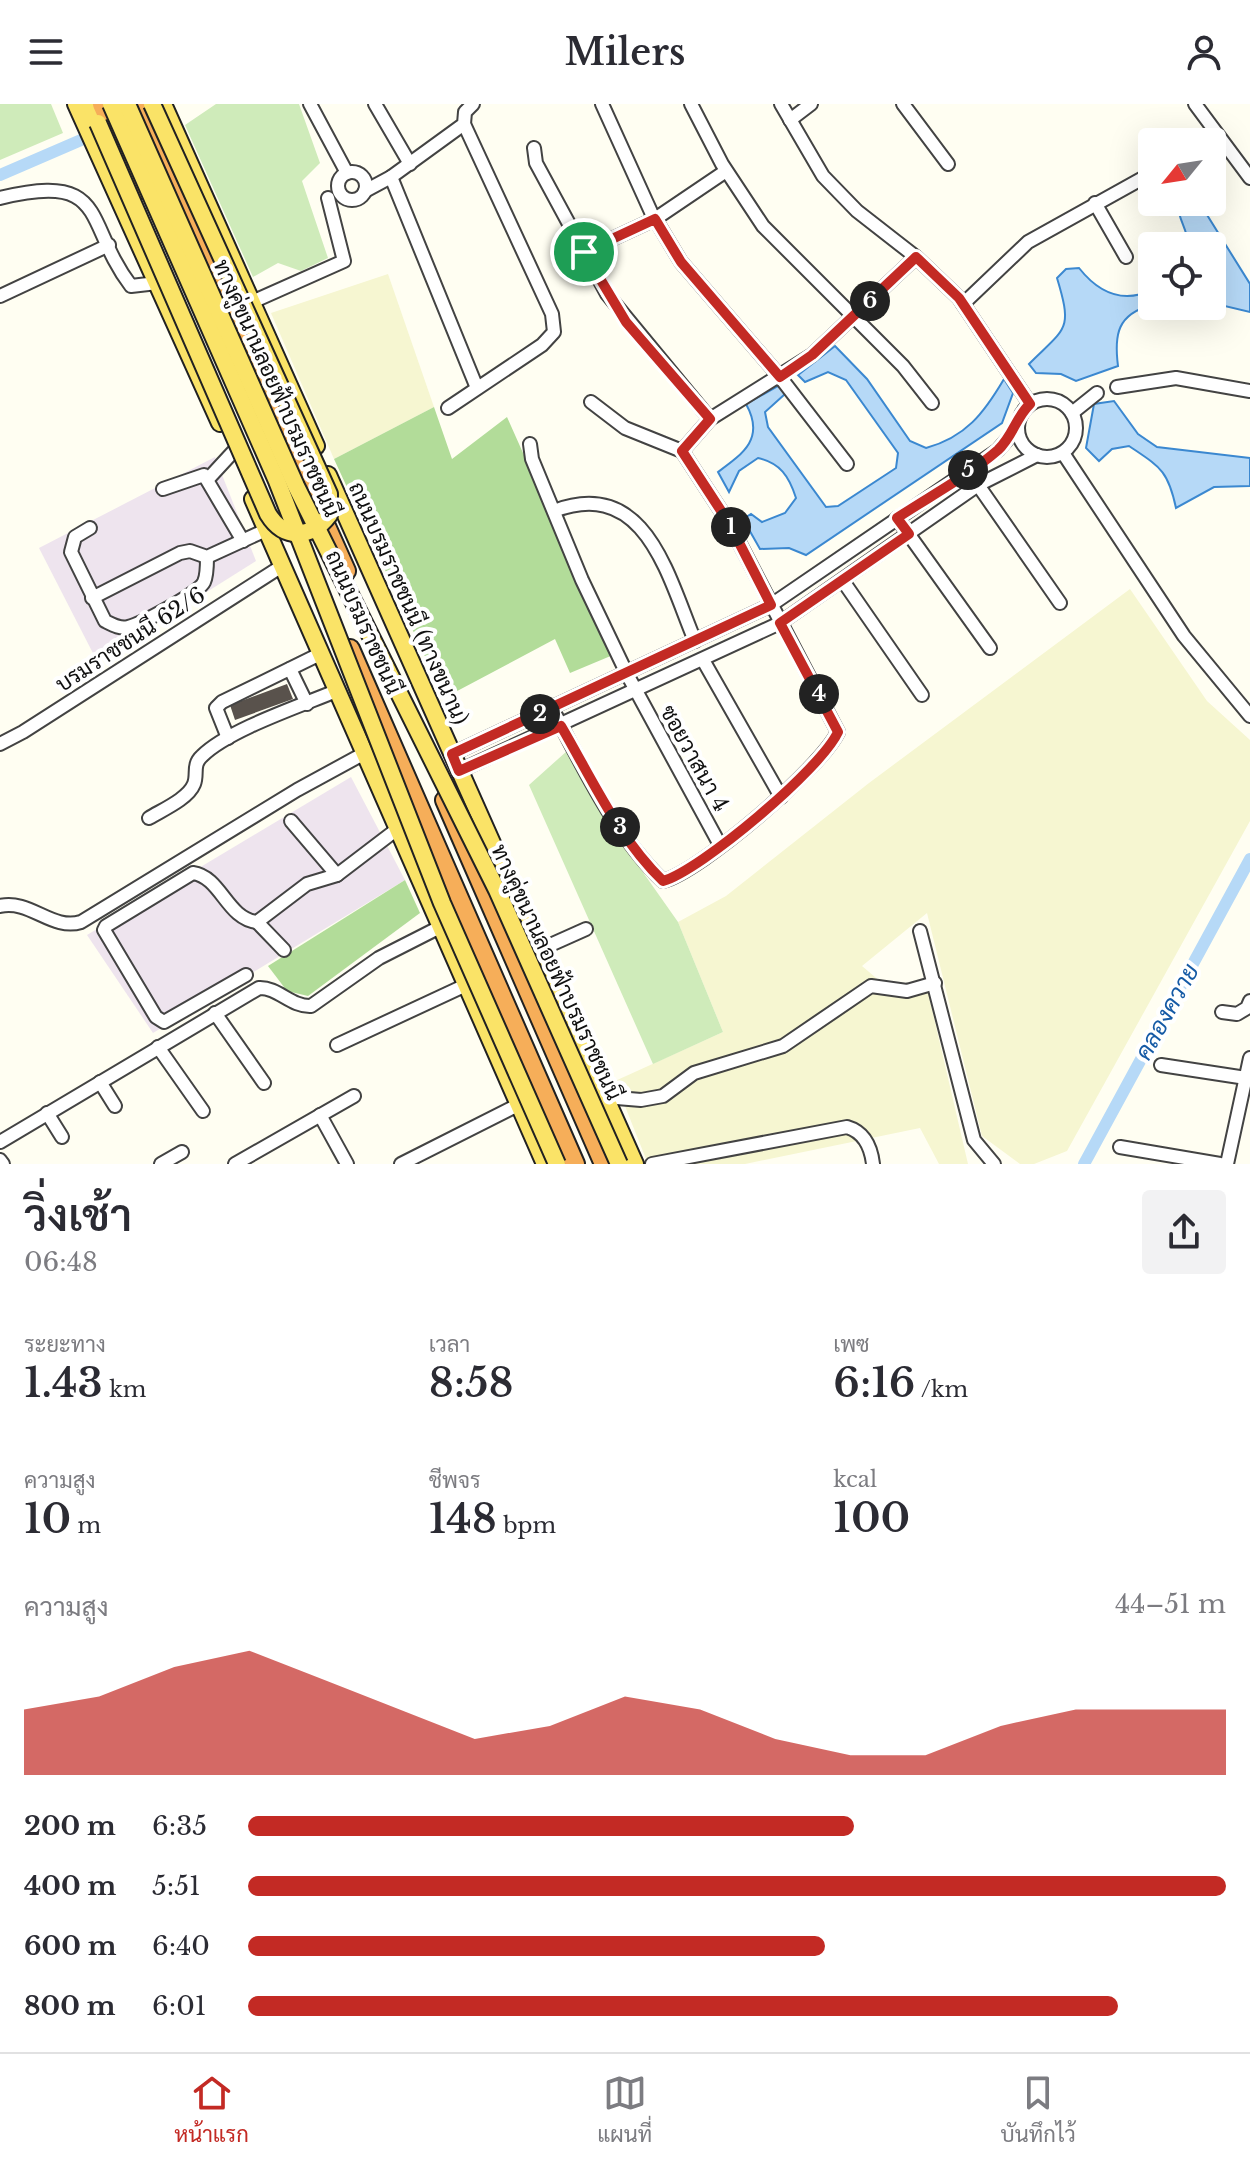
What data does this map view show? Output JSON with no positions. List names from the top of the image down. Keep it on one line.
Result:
{"streets":{"highway":["ถนนบรมราชชนนี"],"main road":["ทางคู่ขนานลอยฟ้าบรมราชชนนี","ถนนบรมราชชนนี (ทางขนาน)"],"street":["บรมราชชนนี 62/6","ซอยวาสนา 4"]},"crossings":[["ทางคู่ขนานลอยฟ้าบรมราชชนนี","ถนนบรมราชชนนี"]],"water":["คลองควาย"],"north":"bottom left","page":{"header":"Milers","pins":["6","5","1","4","2","3"],"heading":["วิ่งเช้า","06:48"],"stats":[["ระยะทาง","1.43 km"],["เวลา","8:58"],["เพซ","6:16 /km"],["ความสูง","10 m"],["ชีพจร","148 bpm"],["kcal","100"]],"chart":["ความสูง","44–51 m"],"list":[{"name":"200 m","note":"6:35"},{"name":"400 m","note":"5:51"},{"name":"600 m","note":"6:40"},{"name":"800 m","note":"6:01"}],"tabs":["หน้าแรก","แผนที่","บันทึกไว้"]}}
